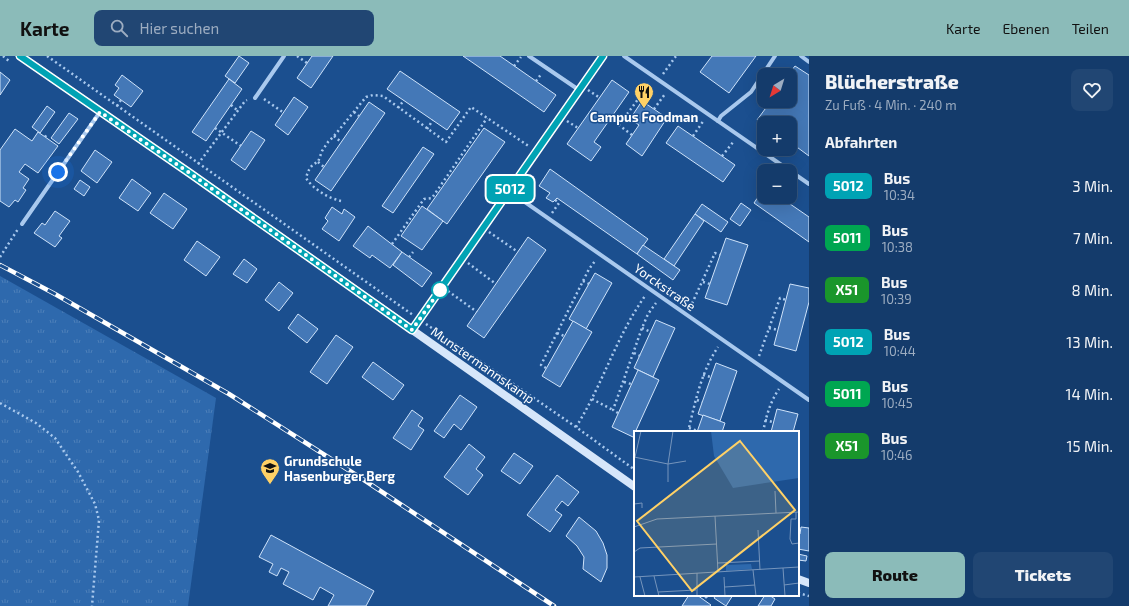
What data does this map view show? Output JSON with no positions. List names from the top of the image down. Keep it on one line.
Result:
{"streets":{"street":["Yorckstraße","Munstermannskamp"]},"places":{"restaurant":["Campus Foodman"],"school or university":["Grundschule Hasenburger Berg"]},"lines":["bus line 5012"],"north":"bottom left","page":{"header":"Karte","search":"Hier suchen","nav":["Karte","Ebenen","Teilen"],"on_map":"5012","heading":[["Blücherstraße","Zu Fuß · 4 Min. · 240 m"],"Abfahrten"],"map_buttons":["+","−"],"list":[{"mark":"5012","name":"Bus","note":"10:34","value":"3 Min."},{"mark":"5011","name":"Bus","note":"10:38","value":"7 Min."},{"mark":"X51","name":"Bus","note":"10:39","value":"8 Min."},{"mark":"5012","name":"Bus","note":"10:44","value":"13 Min."},{"mark":"5011","name":"Bus","note":"10:45","value":"14 Min."},{"mark":"X51","name":"Bus","note":"10:46","value":"15 Min."}],"buttons":["Route","Tickets"]}}
